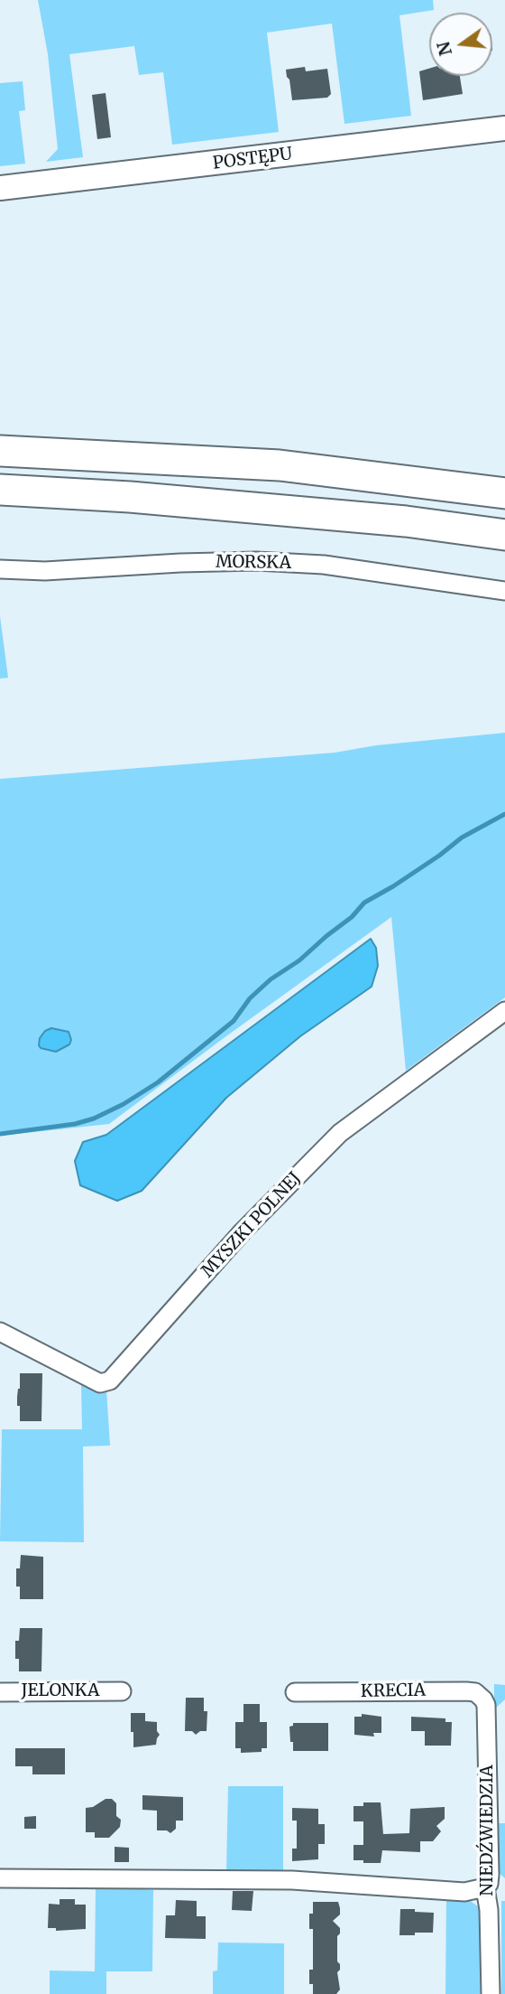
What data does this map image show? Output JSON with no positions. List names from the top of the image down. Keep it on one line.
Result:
{"streets":{"street":["POSTĘPU","MORSKA","MYSZKI POLNEJ","JELONKA","KRECIA","NIEDŹWIEDZIA"]},"crossings":[["KRECIA","NIEDŹWIEDZIA"]],"north":"left"}
